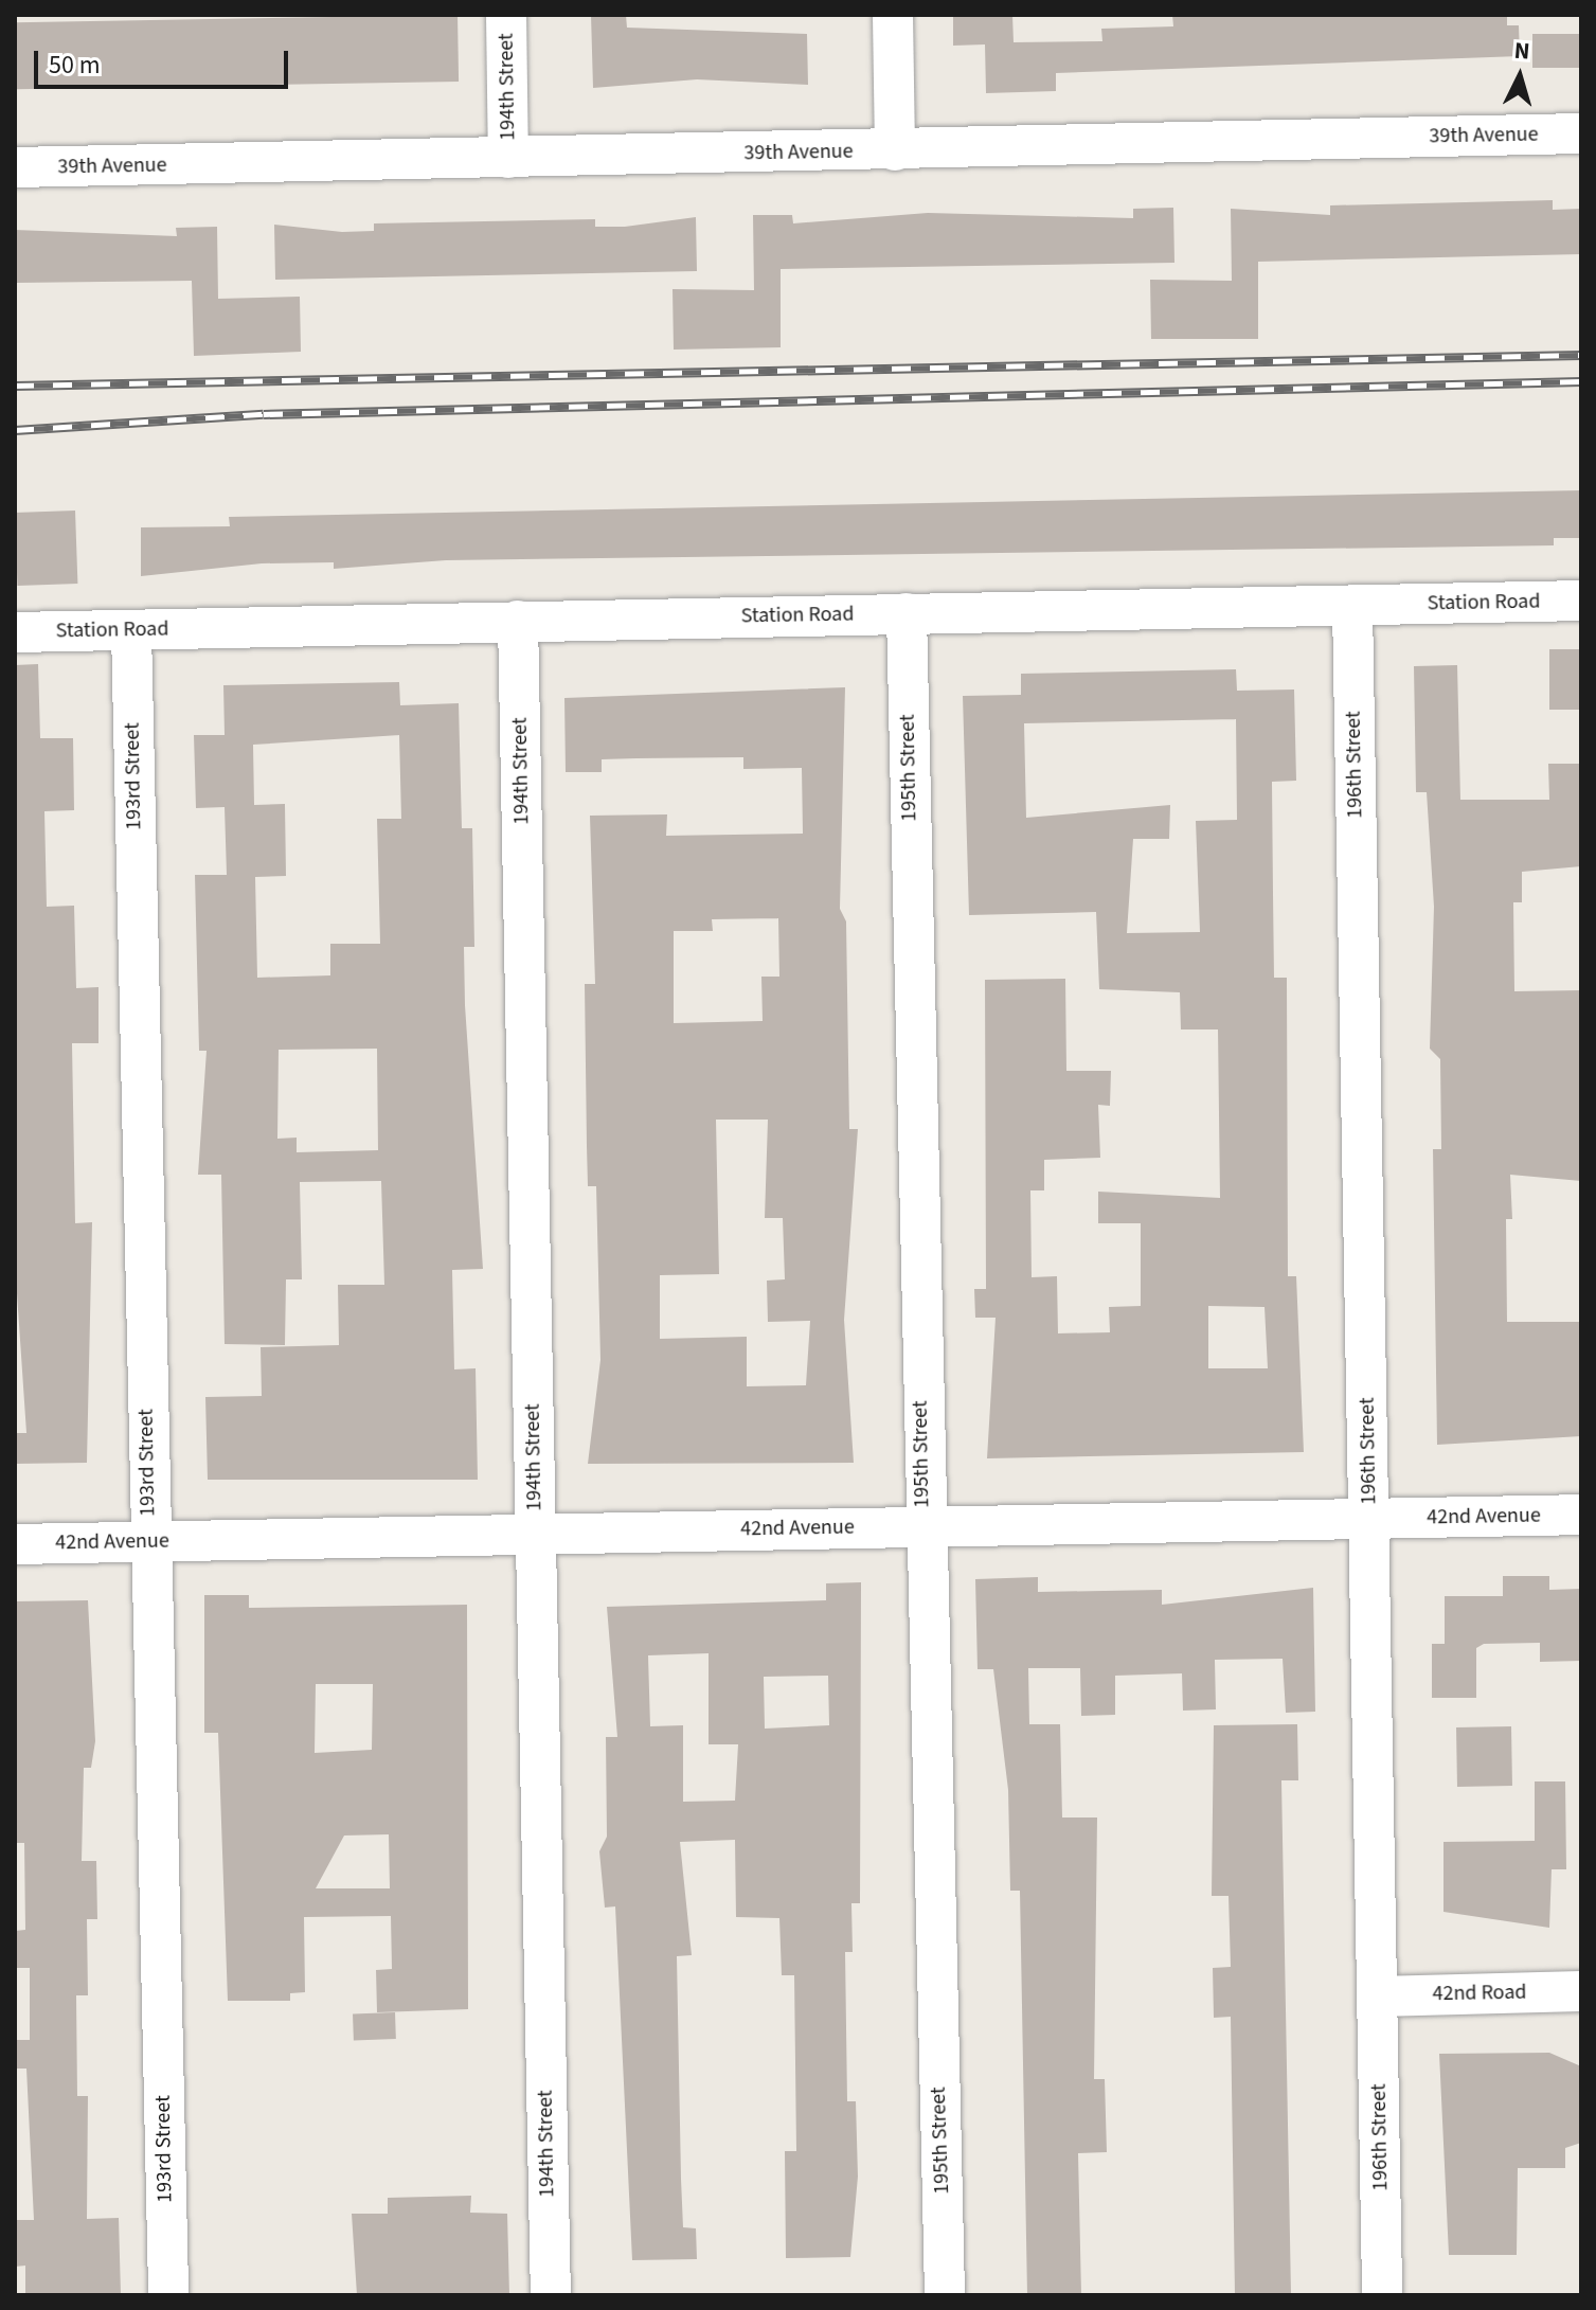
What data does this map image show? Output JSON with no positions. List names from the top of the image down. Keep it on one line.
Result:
{"streets":{"street":["194th Street","39th Avenue","Station Road","196th Street","195th Street","193rd Street","42nd Avenue","42nd Road"]},"crossings":[["194th Street","39th Avenue"],["194th Street","Station Road"],["194th Street","42nd Avenue"],["Station Road","196th Street"],["Station Road","195th Street"],["Station Road","193rd Street"],["196th Street","42nd Avenue"],["196th Street","42nd Road"],["195th Street","42nd Avenue"],["193rd Street","42nd Avenue"]],"scale_bar":"50 m","north":"top"}
